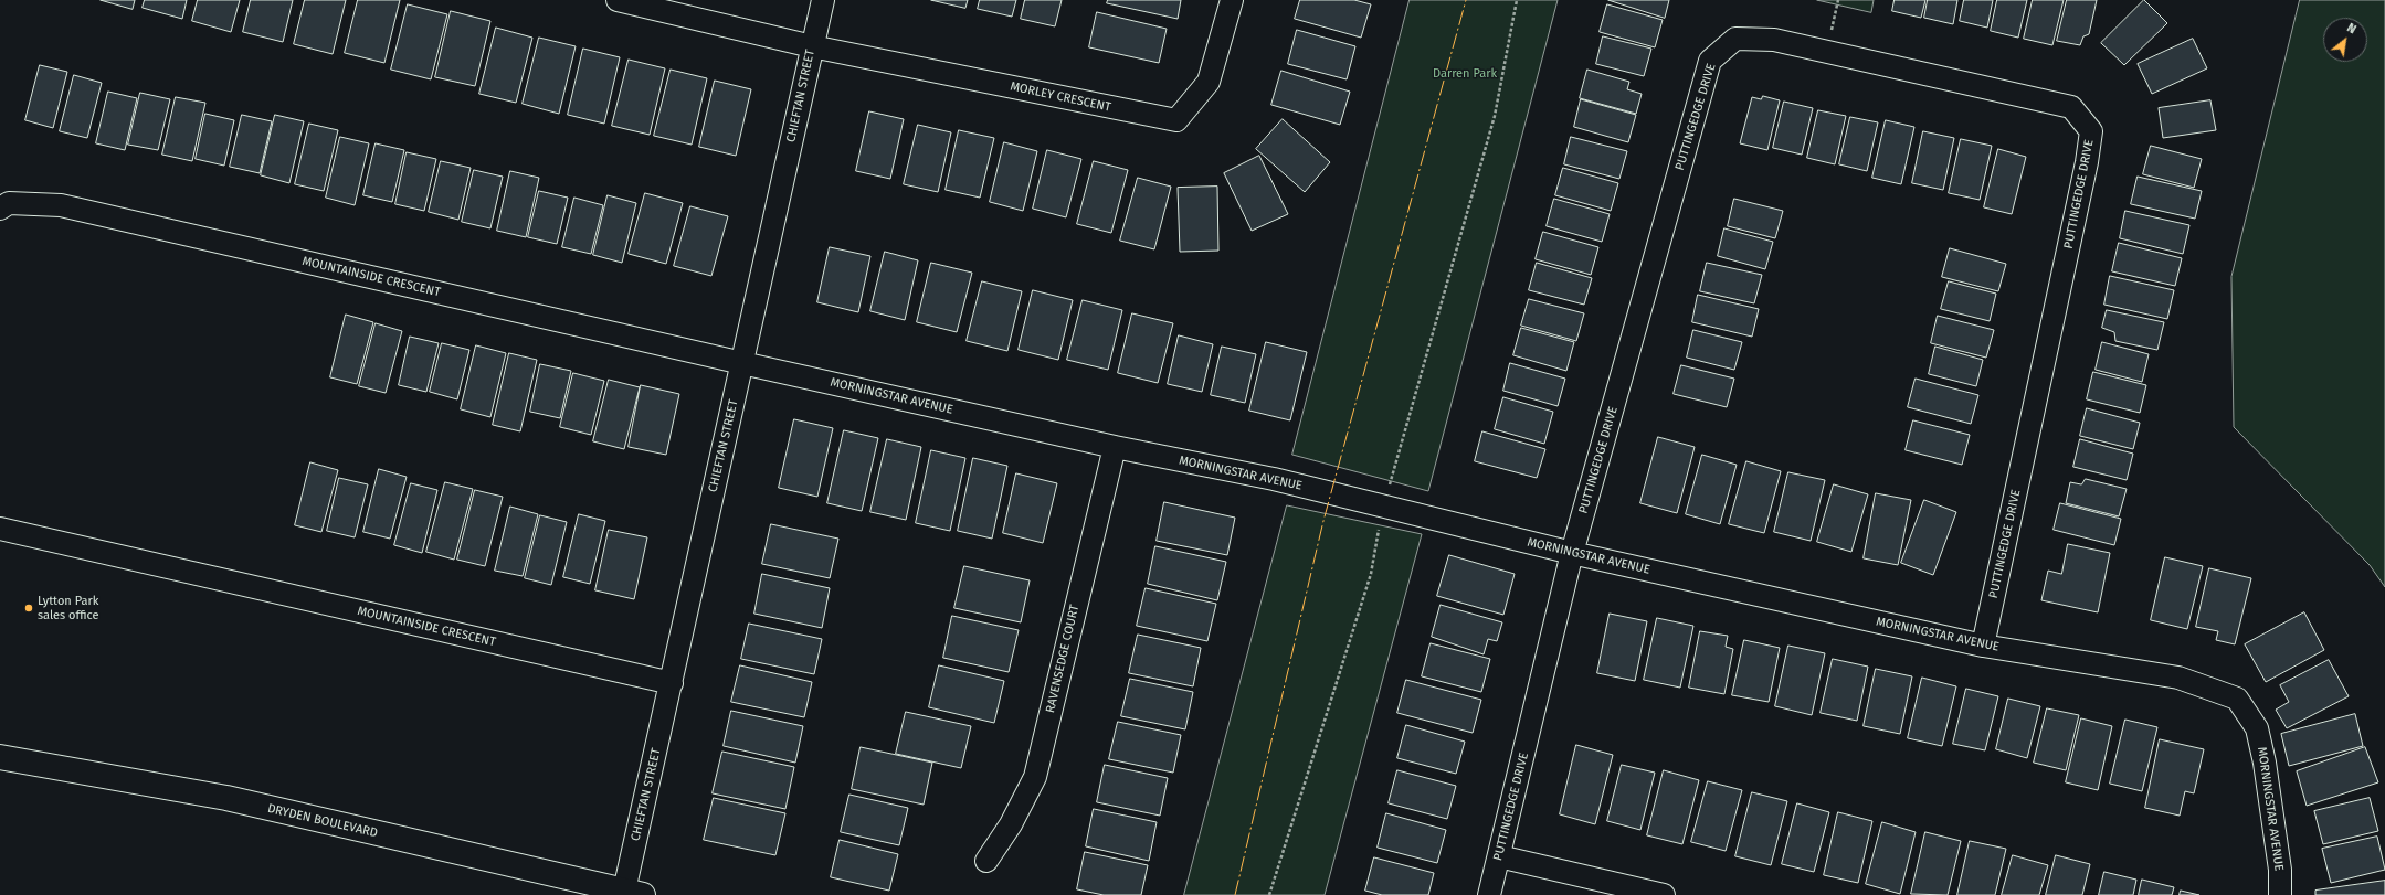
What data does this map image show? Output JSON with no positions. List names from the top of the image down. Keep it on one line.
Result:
{"streets":{"street":["CHIEFTAN STREET","MORLEY CRESCENT","PUTTINGEDGE DRIVE","MOUNTAINSIDE CRESCENT","MORNINGSTAR AVENUE","RAVENSEDGE COURT","DRYDEN BOULEVARD"]},"crossings":[["CHIEFTAN STREET","MORLEY CRESCENT"],["CHIEFTAN STREET","MOUNTAINSIDE CRESCENT"],["CHIEFTAN STREET","MORNINGSTAR AVENUE"],["CHIEFTAN STREET","DRYDEN BOULEVARD"],["PUTTINGEDGE DRIVE","MORNINGSTAR AVENUE"],["MOUNTAINSIDE CRESCENT","MORNINGSTAR AVENUE"],["MORNINGSTAR AVENUE","RAVENSEDGE COURT"]],"parks":["Darren Park"],"places":["Lytton Park sales office"],"north":"top right"}
